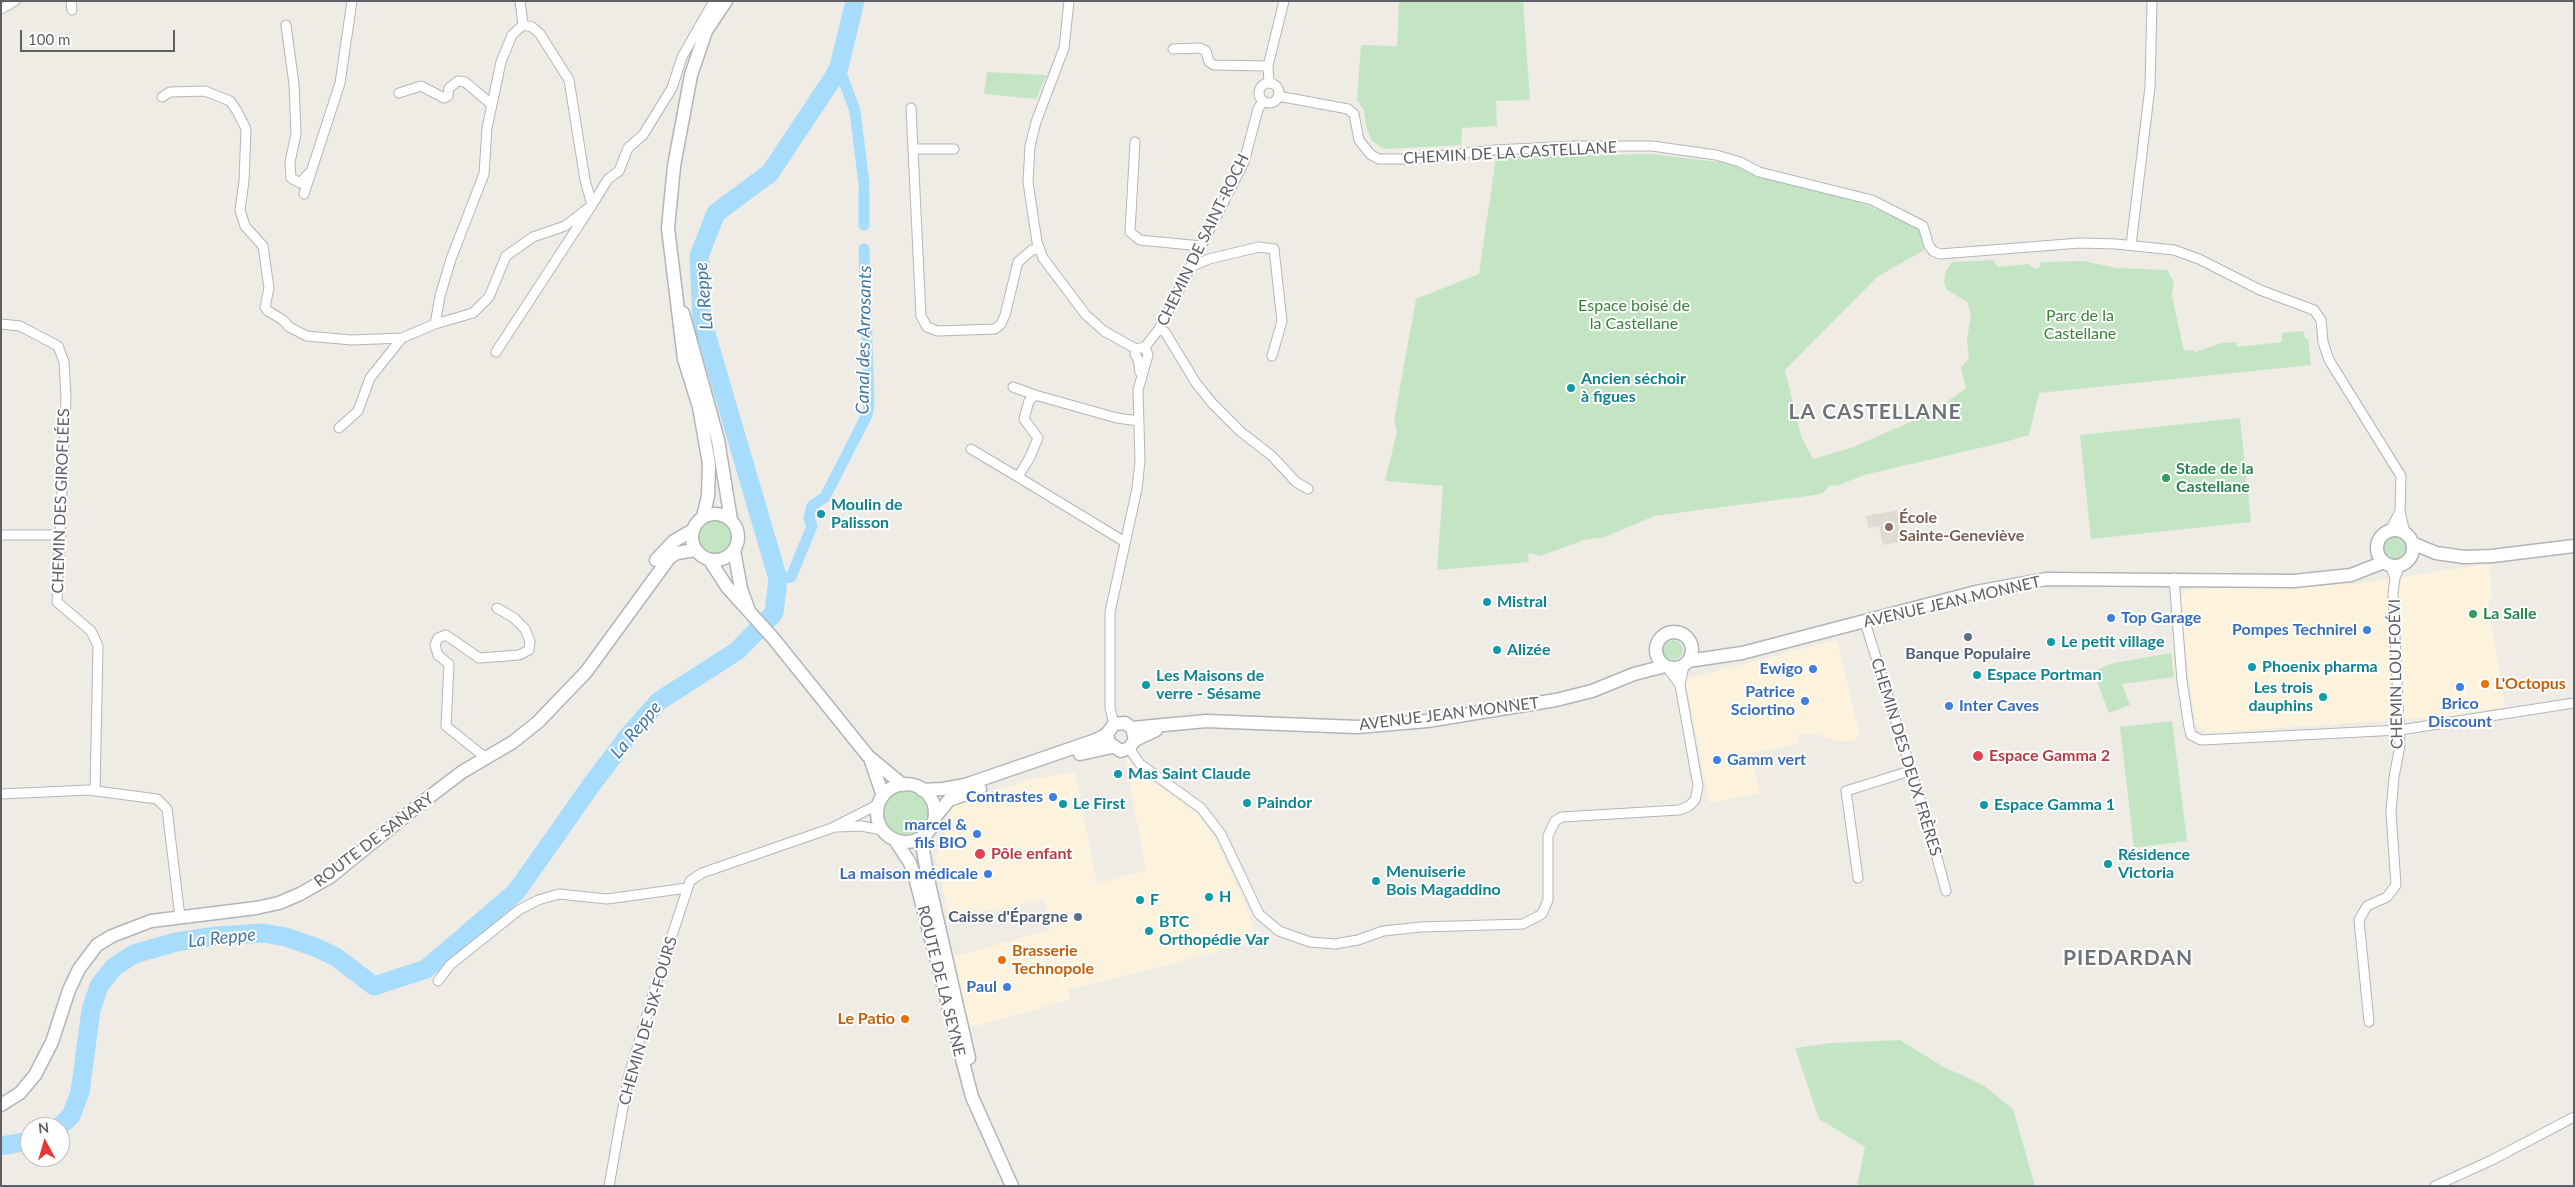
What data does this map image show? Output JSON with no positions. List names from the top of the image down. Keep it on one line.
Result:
{"streets":{"main road":["AVENUE JEAN MONNET","ROUTE DE SANARY","ROUTE DE LA SEYNE"],"street":["CHEMIN DE LA CASTELLANE","CHEMIN DE SAINT-ROCH","CHEMIN DES GIROFLÉES","CHEMIN LOU FOÉVI","CHEMIN DES DEUX FRÈRES","CHEMIN DE SIX-FOURS"]},"crossings":[["CHEMIN DE LA CASTELLANE","CHEMIN DE SAINT-ROCH"],["CHEMIN DE LA CASTELLANE","AVENUE JEAN MONNET"],["CHEMIN DE LA CASTELLANE","CHEMIN LOU FOÉVI"],["CHEMIN DE SAINT-ROCH","AVENUE JEAN MONNET"],["AVENUE JEAN MONNET","CHEMIN LOU FOÉVI"],["AVENUE JEAN MONNET","CHEMIN DES DEUX FRÈRES"],["AVENUE JEAN MONNET","ROUTE DE LA SEYNE"]],"districts":["LA CASTELLANE","PIEDARDAN"],"water":["La Reppe","Canal des Arrosants"],"parks":["Espace boisé de la Castellane","Parc de la Castellane"],"places":["Ancien séchoir à figues","Stade de la Castellane","Moulin de Palisson","École Sainte-Geneviève","Mistral","La Salle","Top Garage","Pompes Technirel","Banque Populaire","Le petit village","Alizée","Phoenix pharma","Ewigo","Espace Portman","L'Octopus","Les Maisons de verre - Sésame","Brico Discount","Les trois dauphins","Patrice Sciortino","Inter Caves","Espace Gamma 2","Gamm vert","Mas Saint Claude","Contrastes","Paindor","Le First","Espace Gamma 1","marcel & fils BIO","Pôle enfant","Résidence Victoria","La maison médicale","Menuiserie Bois Magaddino","H","F","Caisse d'Épargne","BTC Orthopédie Var","Brasserie Technopole","Paul","Le Patio"],"scale_bar":"100 m","north":"top"}
